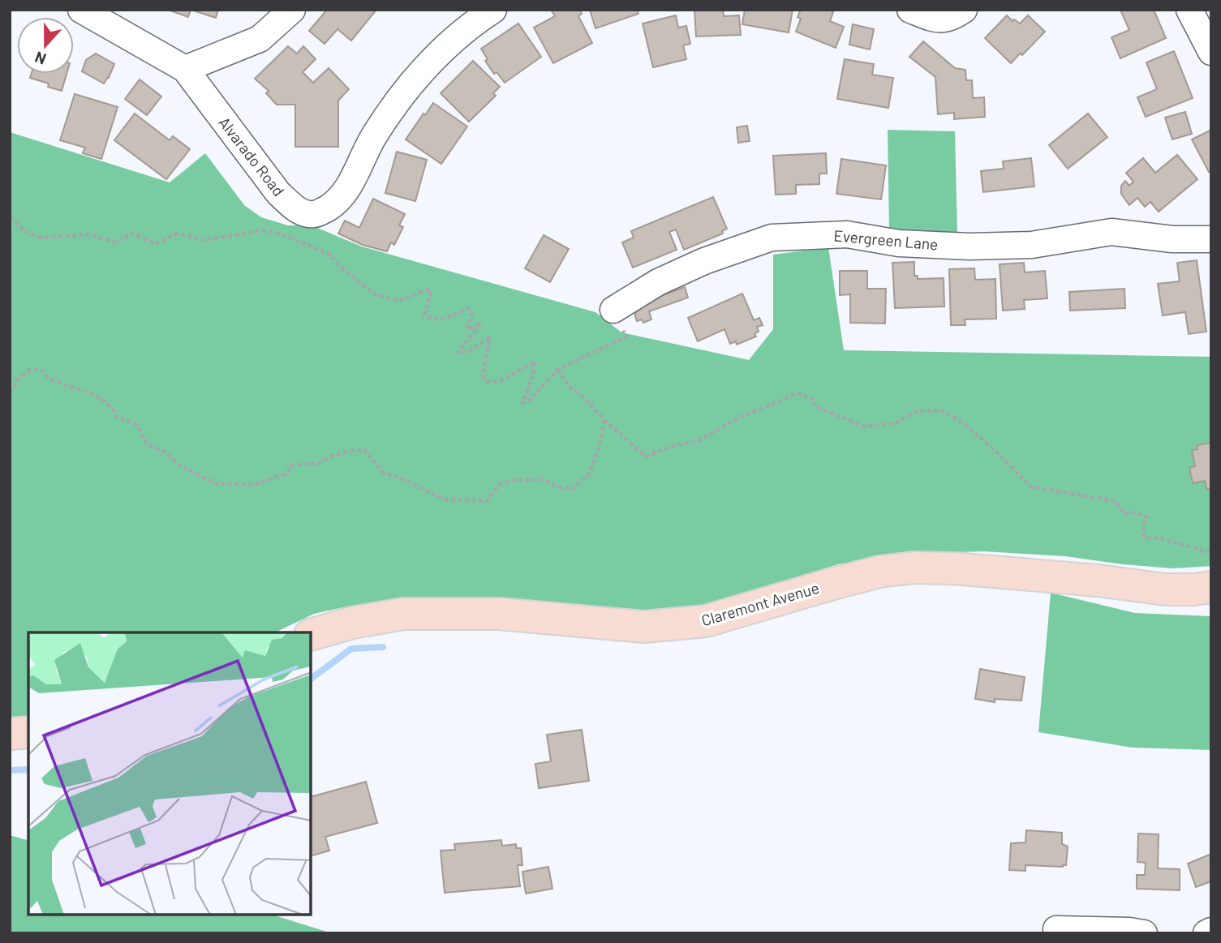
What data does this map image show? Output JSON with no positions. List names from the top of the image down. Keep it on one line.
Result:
{"streets":{"main road":["Claremont Avenue"],"street":["Alvarado Road","Evergreen Lane"]},"north":"bottom"}
